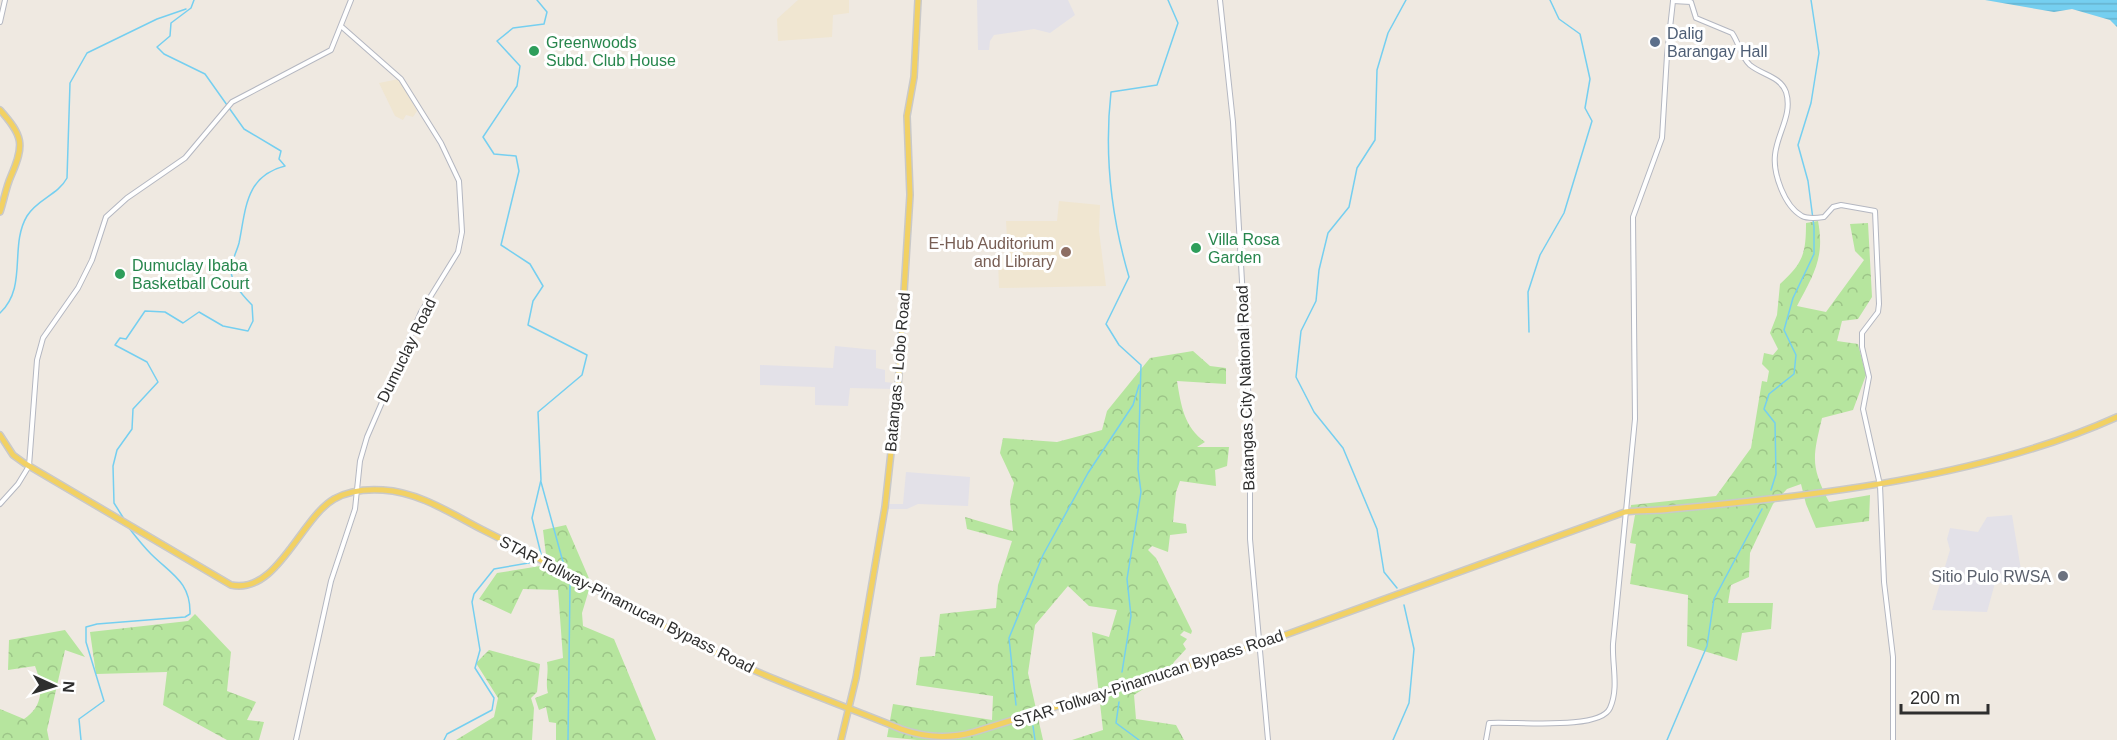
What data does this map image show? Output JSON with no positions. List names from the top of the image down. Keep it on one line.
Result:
{"streets":{"main road":["Batangas - Lobo Road","STAR Tollway-Pinamucan Bypass Road"],"street":["Dumuclay Road","Batangas City National Road"]},"crossings":[["Dumuclay Road","STAR Tollway-Pinamucan Bypass Road"],["Batangas - Lobo Road","STAR Tollway-Pinamucan Bypass Road"],["Batangas City National Road","STAR Tollway-Pinamucan Bypass Road"]],"places":["Dalig Barangay Hall","Greenwoods Subd. Club House","Villa Rosa Garden","E-Hub Auditorium and Library","Dumuclay Ibaba Basketball Court","Sitio Pulo RWSA"],"scale_bar":"200 m","north":"right"}
